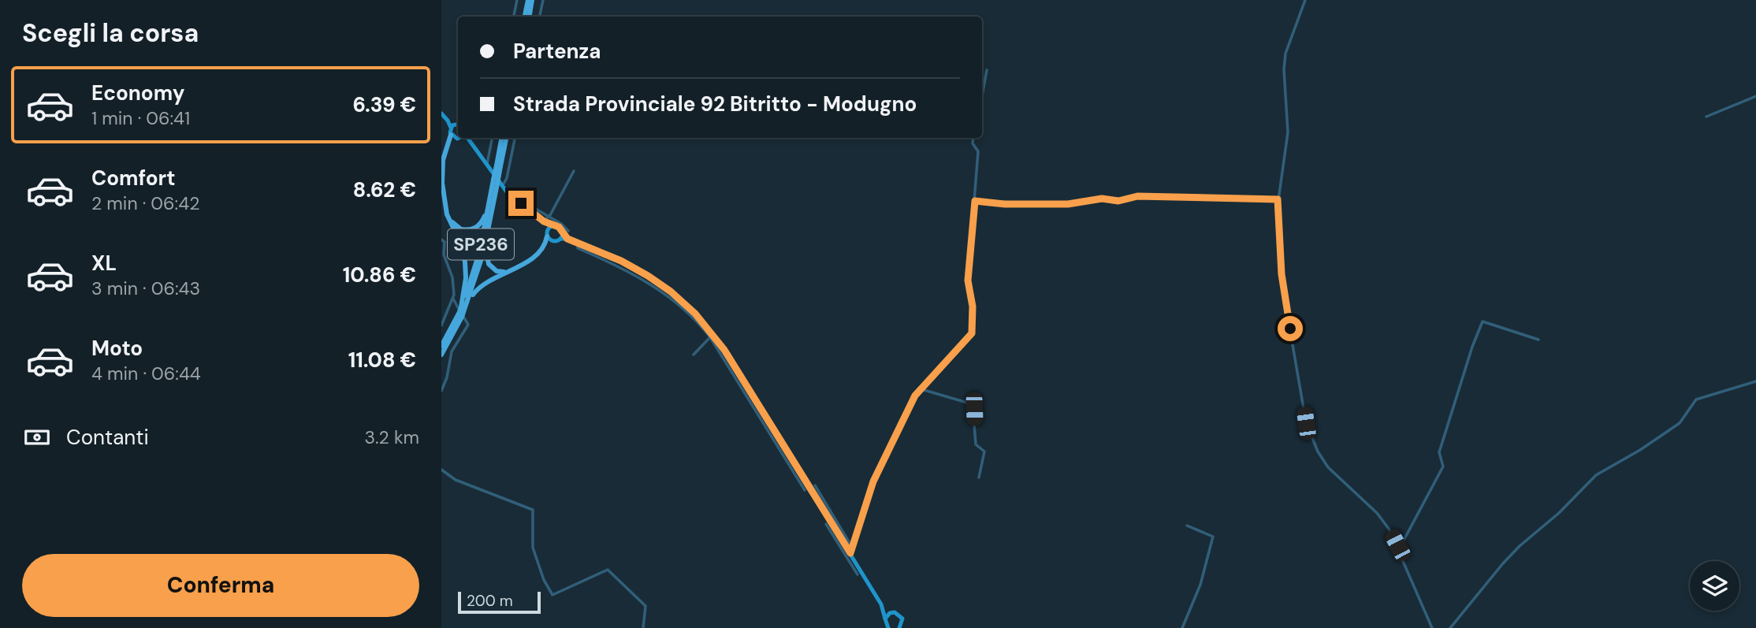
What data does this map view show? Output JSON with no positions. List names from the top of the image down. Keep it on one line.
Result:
{"streets":{"highway":["SP236"]},"scale_bar":"200 m","page":{"heading":"Scegli la corsa","banner":["Partenza","Strada Provinciale 92 Bitritto - Modugno"],"list":[{"name":"Economy","note":"1 min · 06:41","value":"6.39 €"},{"name":"Comfort","note":"2 min · 06:42","value":"8.62 €"},{"name":"XL","note":"3 min · 06:43","value":"10.86 €"},{"name":"Moto","note":"4 min · 06:44","value":"11.08 €"}],"pay":["Contanti","3.2 km"],"buttons":"Conferma","scale":"200 m"}}
